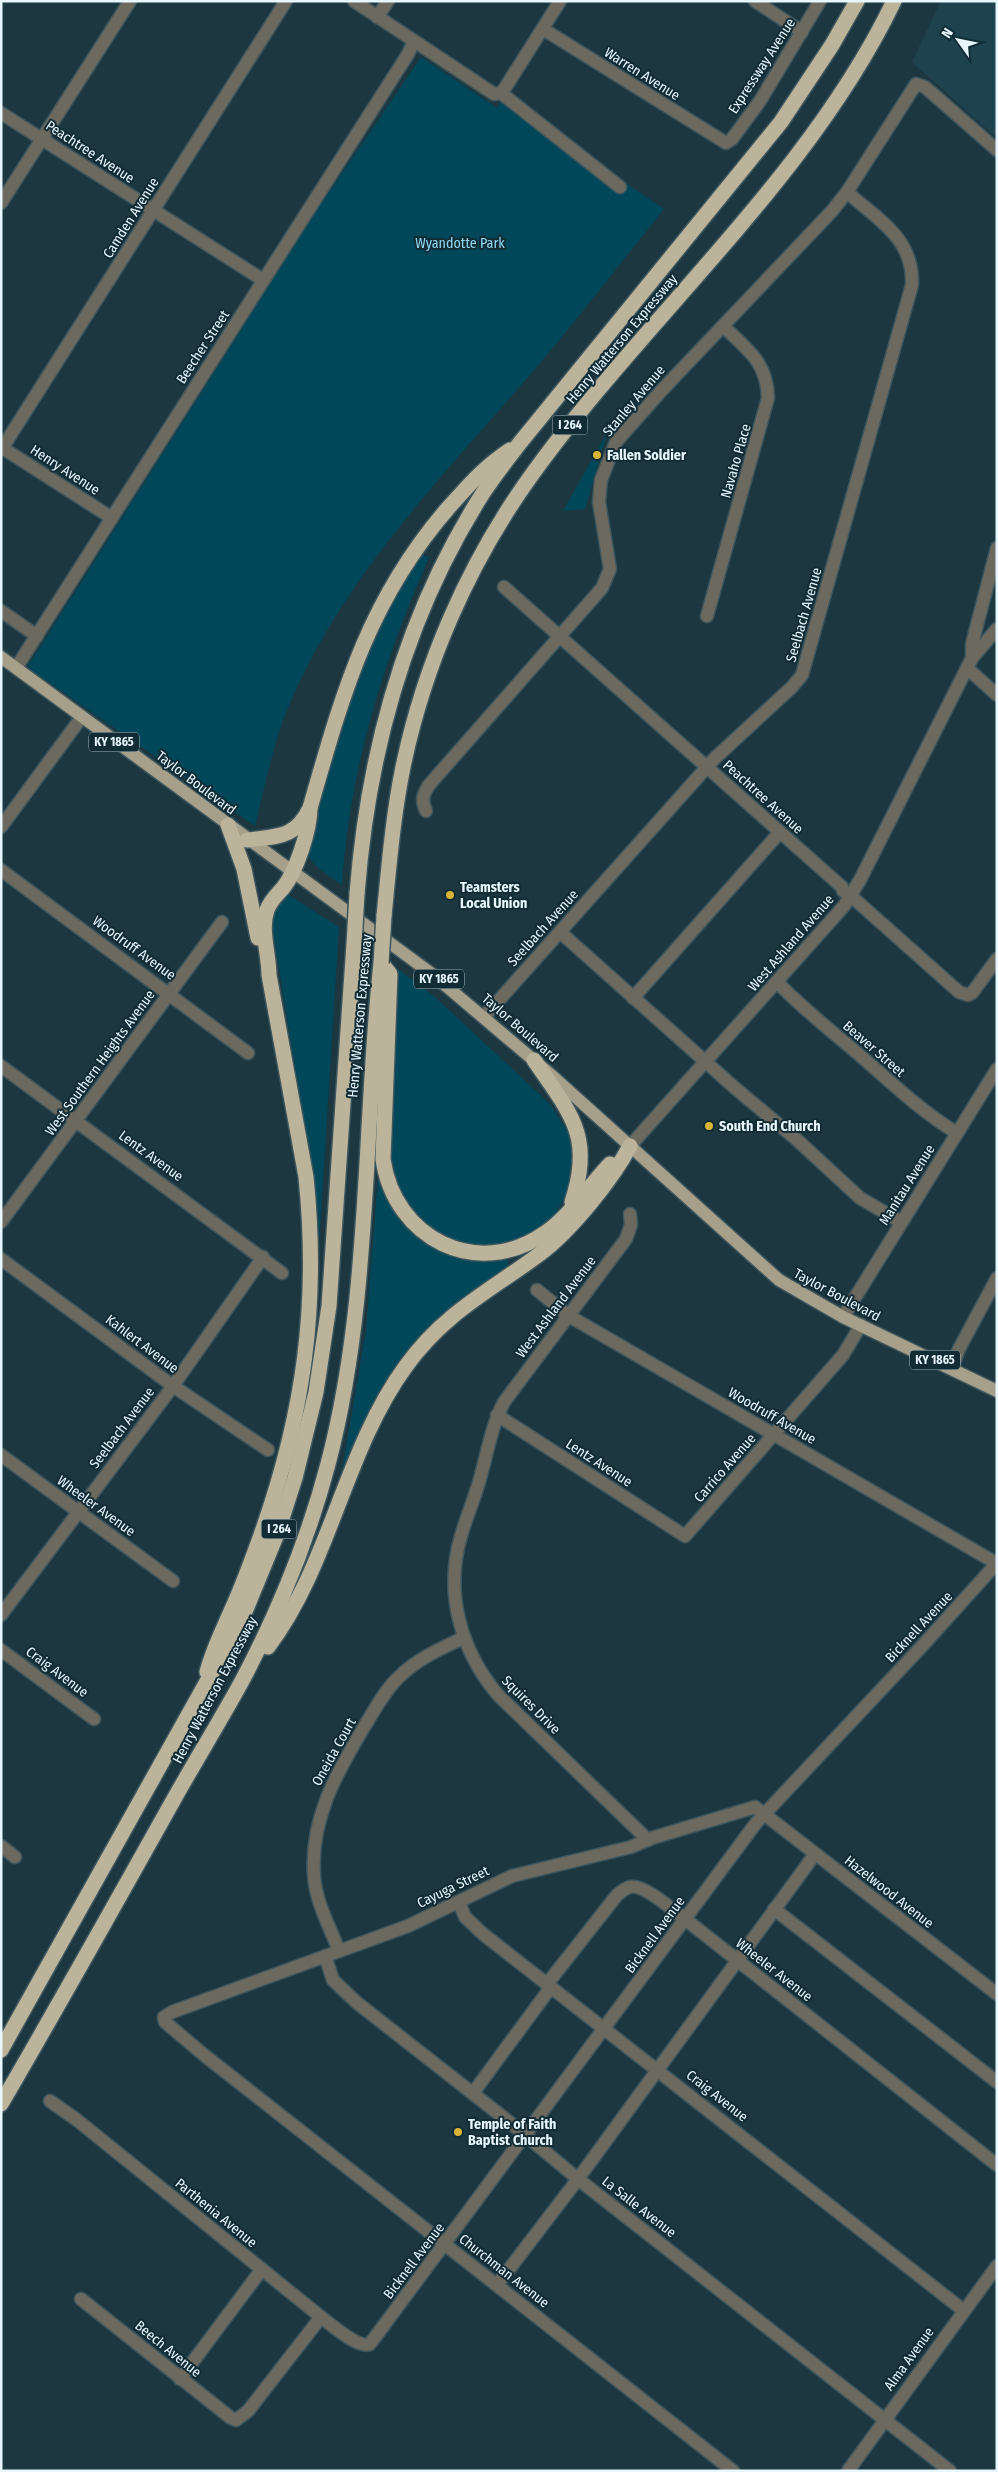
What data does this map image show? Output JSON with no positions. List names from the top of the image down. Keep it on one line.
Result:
{"streets":{"highway":["Henry Watterson Expressway","I 264"],"main road":["KY 1865","Taylor Boulevard"],"street":["Expressway Avenue","Warren Avenue","Peachtree Avenue","Camden Avenue","Beecher Street","Stanley Avenue","Navaho Place","Henry Avenue","Seelbach Avenue","West Ashland Avenue","Woodruff Avenue","Beaver Street","West Southern Heights Avenue","Lentz Avenue","Manitau Avenue","Kahlert Avenue","Carrico Avenue","Wheeler Avenue","Bicknell Avenue","Craig Avenue","Squires Drive","Oneida Court","Cayuga Street","Hazelwood Avenue","La Salle Avenue","Parthenia Avenue","Churchman Avenue","Beech Avenue","Alma Avenue"]},"crossings":[["Expressway Avenue","Warren Avenue"],["Peachtree Avenue","Camden Avenue"],["Peachtree Avenue","Beecher Street"],["Peachtree Avenue","Stanley Avenue"],["Peachtree Avenue","Seelbach Avenue"],["Peachtree Avenue","West Ashland Avenue"],["Camden Avenue","Henry Avenue"],["Beecher Street","Henry Avenue"],["Beecher Street","Taylor Boulevard"],["Stanley Avenue","Navaho Place"],["Stanley Avenue","Seelbach Avenue"],["Seelbach Avenue","Taylor Boulevard"],["Seelbach Avenue","Lentz Avenue"],["Seelbach Avenue","Kahlert Avenue"],["Seelbach Avenue","Wheeler Avenue"],["Taylor Boulevard","West Ashland Avenue"],["Taylor Boulevard","Manitau Avenue"],["Taylor Boulevard","Carrico Avenue"],["West Ashland Avenue","Woodruff Avenue"],["West Ashland Avenue","Beaver Street"],["West Ashland Avenue","Lentz Avenue"],["West Ashland Avenue","Squires Drive"],["Woodruff Avenue","West Southern Heights Avenue"],["Woodruff Avenue","Carrico Avenue"],["Woodruff Avenue","Bicknell Avenue"],["Beaver Street","Manitau Avenue"],["West Southern Heights Avenue","Lentz Avenue"],["Lentz Avenue","Carrico Avenue"],["Lentz Avenue","Squires Drive"],["Wheeler Avenue","Bicknell Avenue"],["Wheeler Avenue","Craig Avenue"],["Bicknell Avenue","Craig Avenue"],["Bicknell Avenue","Cayuga Street"],["Bicknell Avenue","Hazelwood Avenue"],["Bicknell Avenue","La Salle Avenue"],["Bicknell Avenue","Parthenia Avenue"],["Bicknell Avenue","Churchman Avenue"],["Craig Avenue","Cayuga Street"],["Craig Avenue","Alma Avenue"],["Squires Drive","Oneida Court"],["Squires Drive","Cayuga Street"],["Oneida Court","Cayuga Street"],["Cayuga Street","Hazelwood Avenue"],["Cayuga Street","La Salle Avenue"],["Cayuga Street","Churchman Avenue"],["La Salle Avenue","Alma Avenue"],["Parthenia Avenue","Beech Avenue"]],"parks":["Wyandotte Park"],"places":["Fallen Soldier","Teamsters Local Union","South End Church","Temple of Faith Baptist Church"],"north":"top left"}
